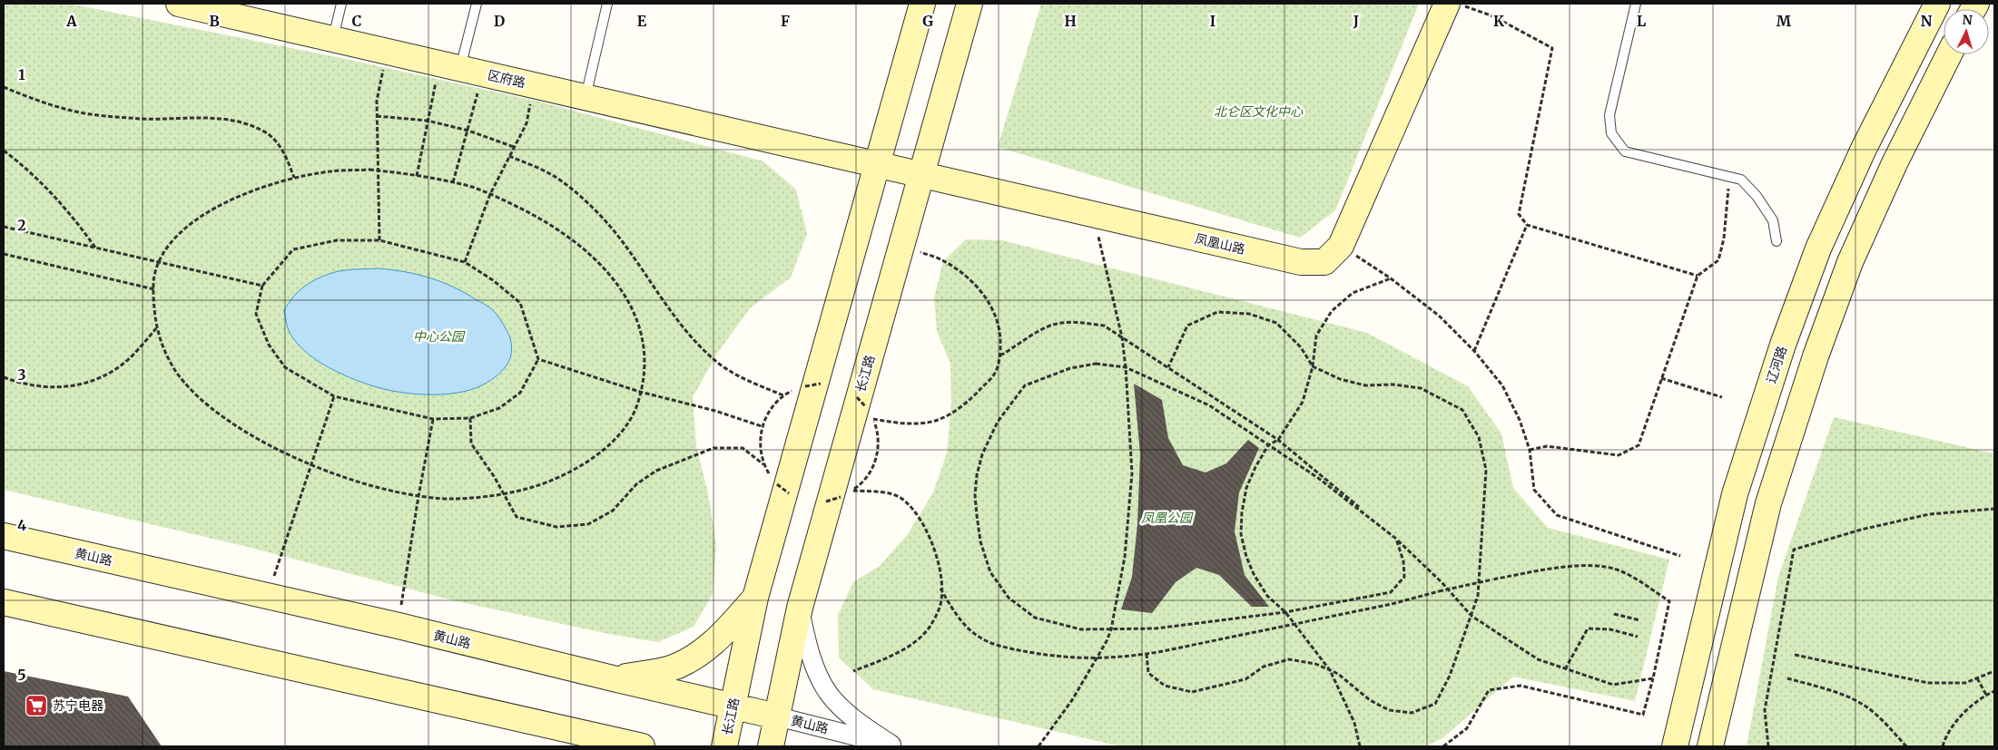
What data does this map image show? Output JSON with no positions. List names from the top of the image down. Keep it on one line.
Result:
{"streets":{"main road":["区府路","凤凰山路","辽河路","长江路","黄山路"]},"crossings":[["区府路","凤凰山路"],["凤凰山路","长江路"],["长江路","黄山路"]],"parks":["北仑区文化中心","中心公园","凤凰公园"],"places":{"supermarket":["苏宁电器"]},"north":"top","grid":{"columns":["A","B","C","D","E","F","G","H","I","J","K","L","M","N"],"rows":["1","2","3","4","5"]}}
